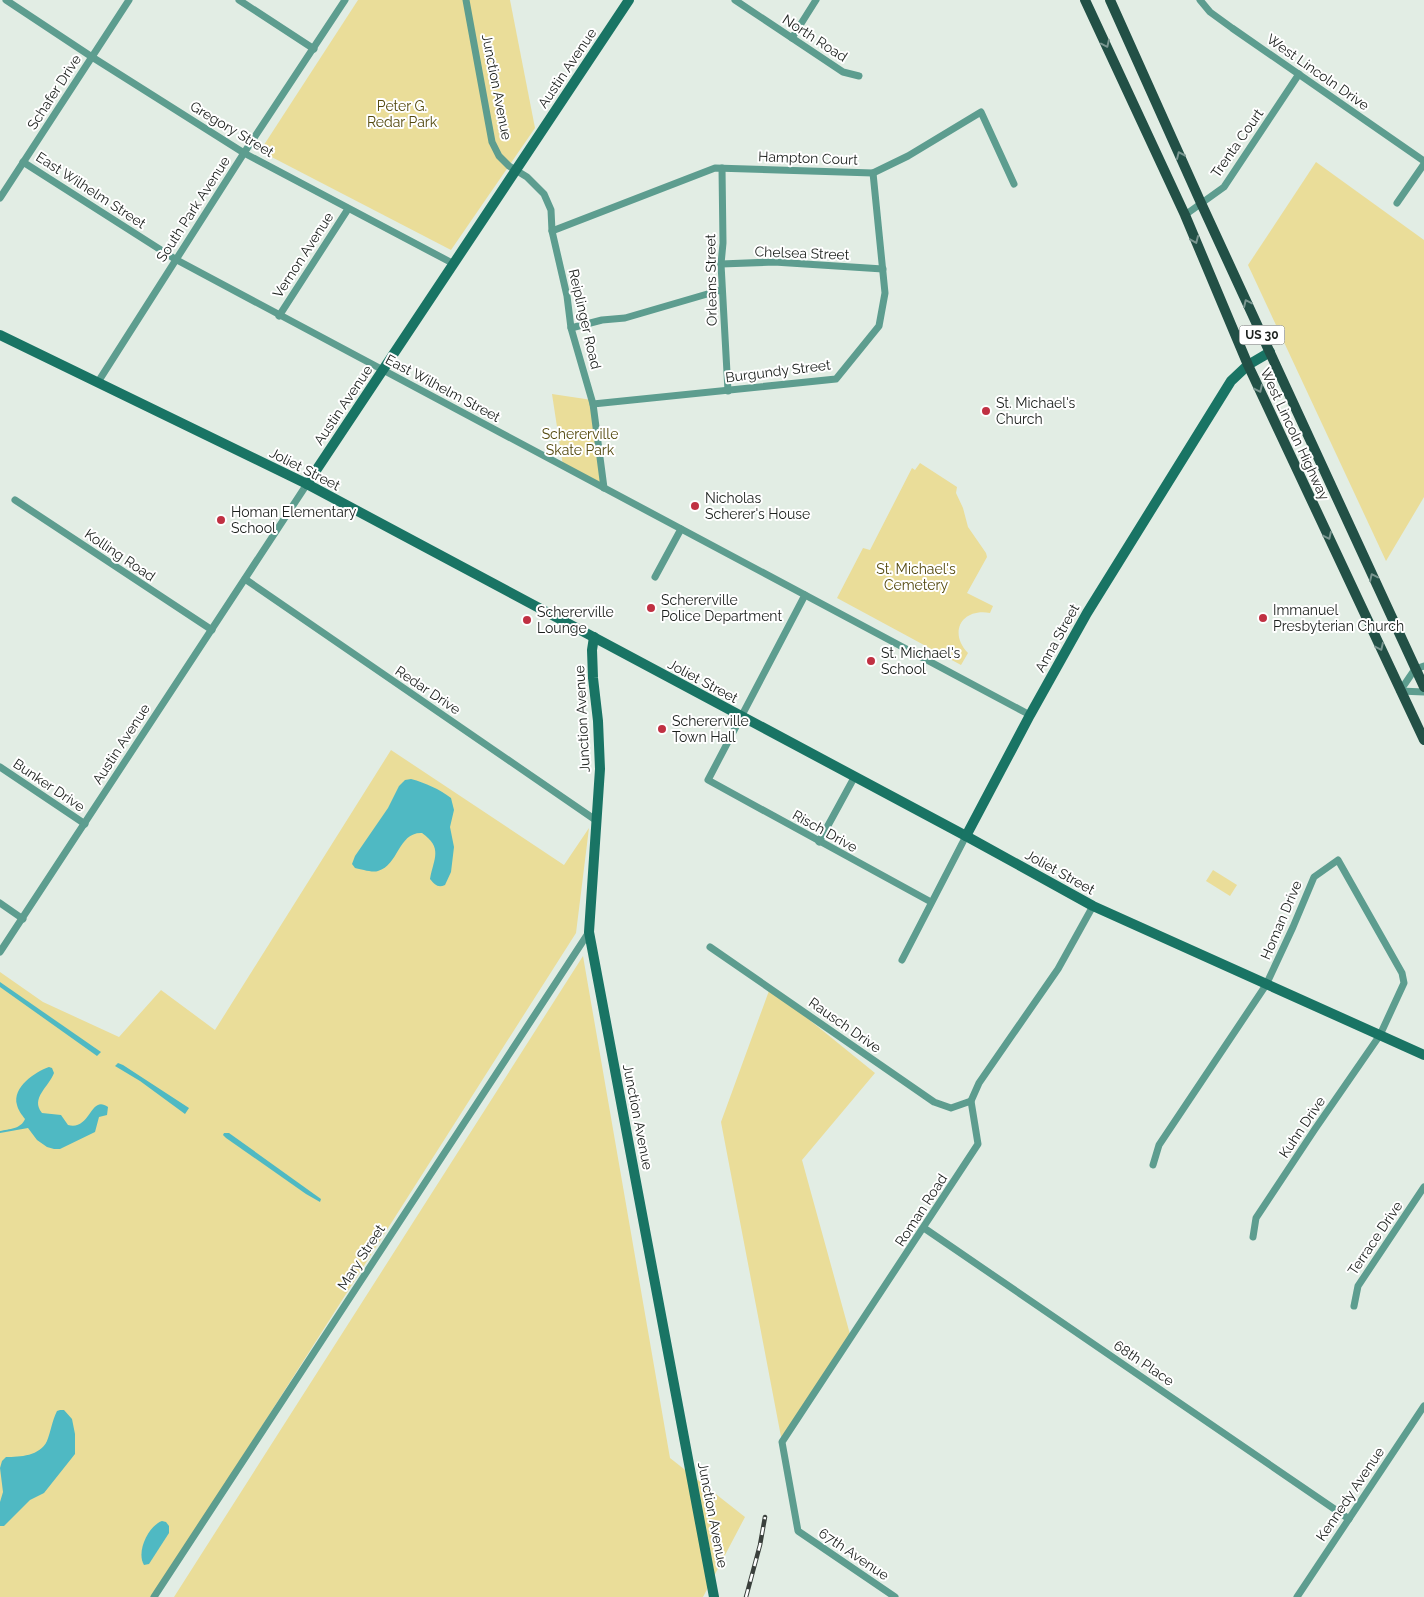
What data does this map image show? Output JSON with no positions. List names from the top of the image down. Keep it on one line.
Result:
{"streets":{"main road":["US 30","West Lincoln Highway"],"street":["North Road","Austin Avenue","West Lincoln Drive","Junction Avenue","Schafer Drive","Gregory Street","Trenta Court","Hampton Court","East Wilhelm Street","South Park Avenue","Chelsea Street","Vernon Avenue","Orleans Street","Reiplinger Road","Burgundy Street","Joliet Street","Kolling Road","Anna Street","Redar Drive","Bunker Drive","Risch Drive","Homan Drive","Rausch Drive","Kuhn Drive","Roman Road","Terrace Drive","Mary Street","68th Place","Kennedy Avenue","67th Avenue"]},"crossings":[["Austin Avenue","Junction Avenue"],["Austin Avenue","Gregory Street"],["Austin Avenue","East Wilhelm Street"],["Austin Avenue","Reiplinger Road"],["Austin Avenue","Joliet Street"],["Austin Avenue","Kolling Road"],["Austin Avenue","Redar Drive"],["Austin Avenue","Bunker Drive"],["West Lincoln Drive","Trenta Court"],["Junction Avenue","Reiplinger Road"],["Junction Avenue","Joliet Street"],["Junction Avenue","Redar Drive"],["Junction Avenue","Mary Street"],["Schafer Drive","Gregory Street"],["Schafer Drive","East Wilhelm Street"],["Gregory Street","South Park Avenue"],["Gregory Street","Vernon Avenue"],["Trenta Court","West Lincoln Highway"],["Hampton Court","Orleans Street"],["Hampton Court","Reiplinger Road"],["Hampton Court","Burgundy Street"],["East Wilhelm Street","South Park Avenue"],["East Wilhelm Street","Vernon Avenue"],["East Wilhelm Street","Reiplinger Road"],["East Wilhelm Street","Anna Street"],["South Park Avenue","Joliet Street"],["Chelsea Street","Orleans Street"],["Chelsea Street","Burgundy Street"],["Orleans Street","Burgundy Street"],["Reiplinger Road","Burgundy Street"],["West Lincoln Highway","Anna Street"],["Joliet Street","Anna Street"],["Joliet Street","Risch Drive"],["Joliet Street","Homan Drive"],["Joliet Street","Kuhn Drive"],["Anna Street","Risch Drive"],["Homan Drive","Kuhn Drive"],["Rausch Drive","Roman Road"],["Roman Road","68th Place"],["Roman Road","67th Avenue"],["68th Place","Kennedy Avenue"]],"parks":["Peter G. Redar Park","Schererville Skate Park","St. Michael's Cemetery"],"places":["St. Michael's Church","Nicholas Scherer's House","Homan Elementary School","Schererville Police Department","Immanuel Presbyterian Church","Schererville Lounge","St. Michael's School","Schererville Town Hall"]}
